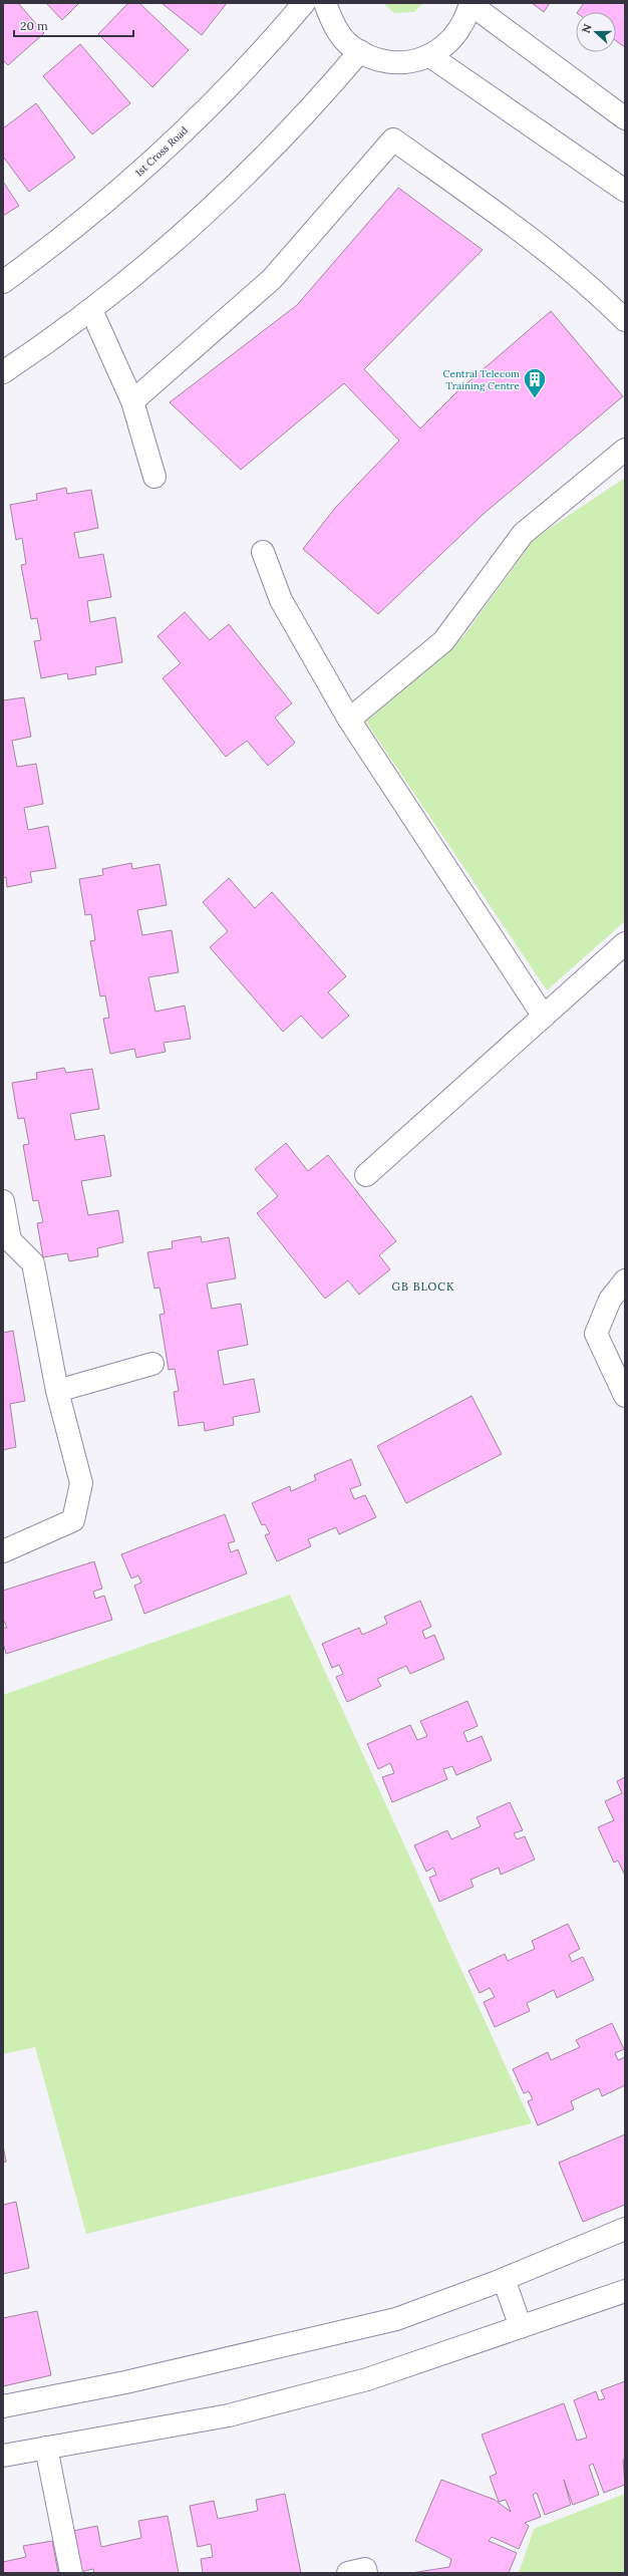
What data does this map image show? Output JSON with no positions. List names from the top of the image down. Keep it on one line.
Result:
{"streets":{"street":["1st Cross Road"]},"districts":["GB BLOCK"],"places":{"building":["Central Telecom Training Centre"]},"scale_bar":"20 m","north":"left"}
